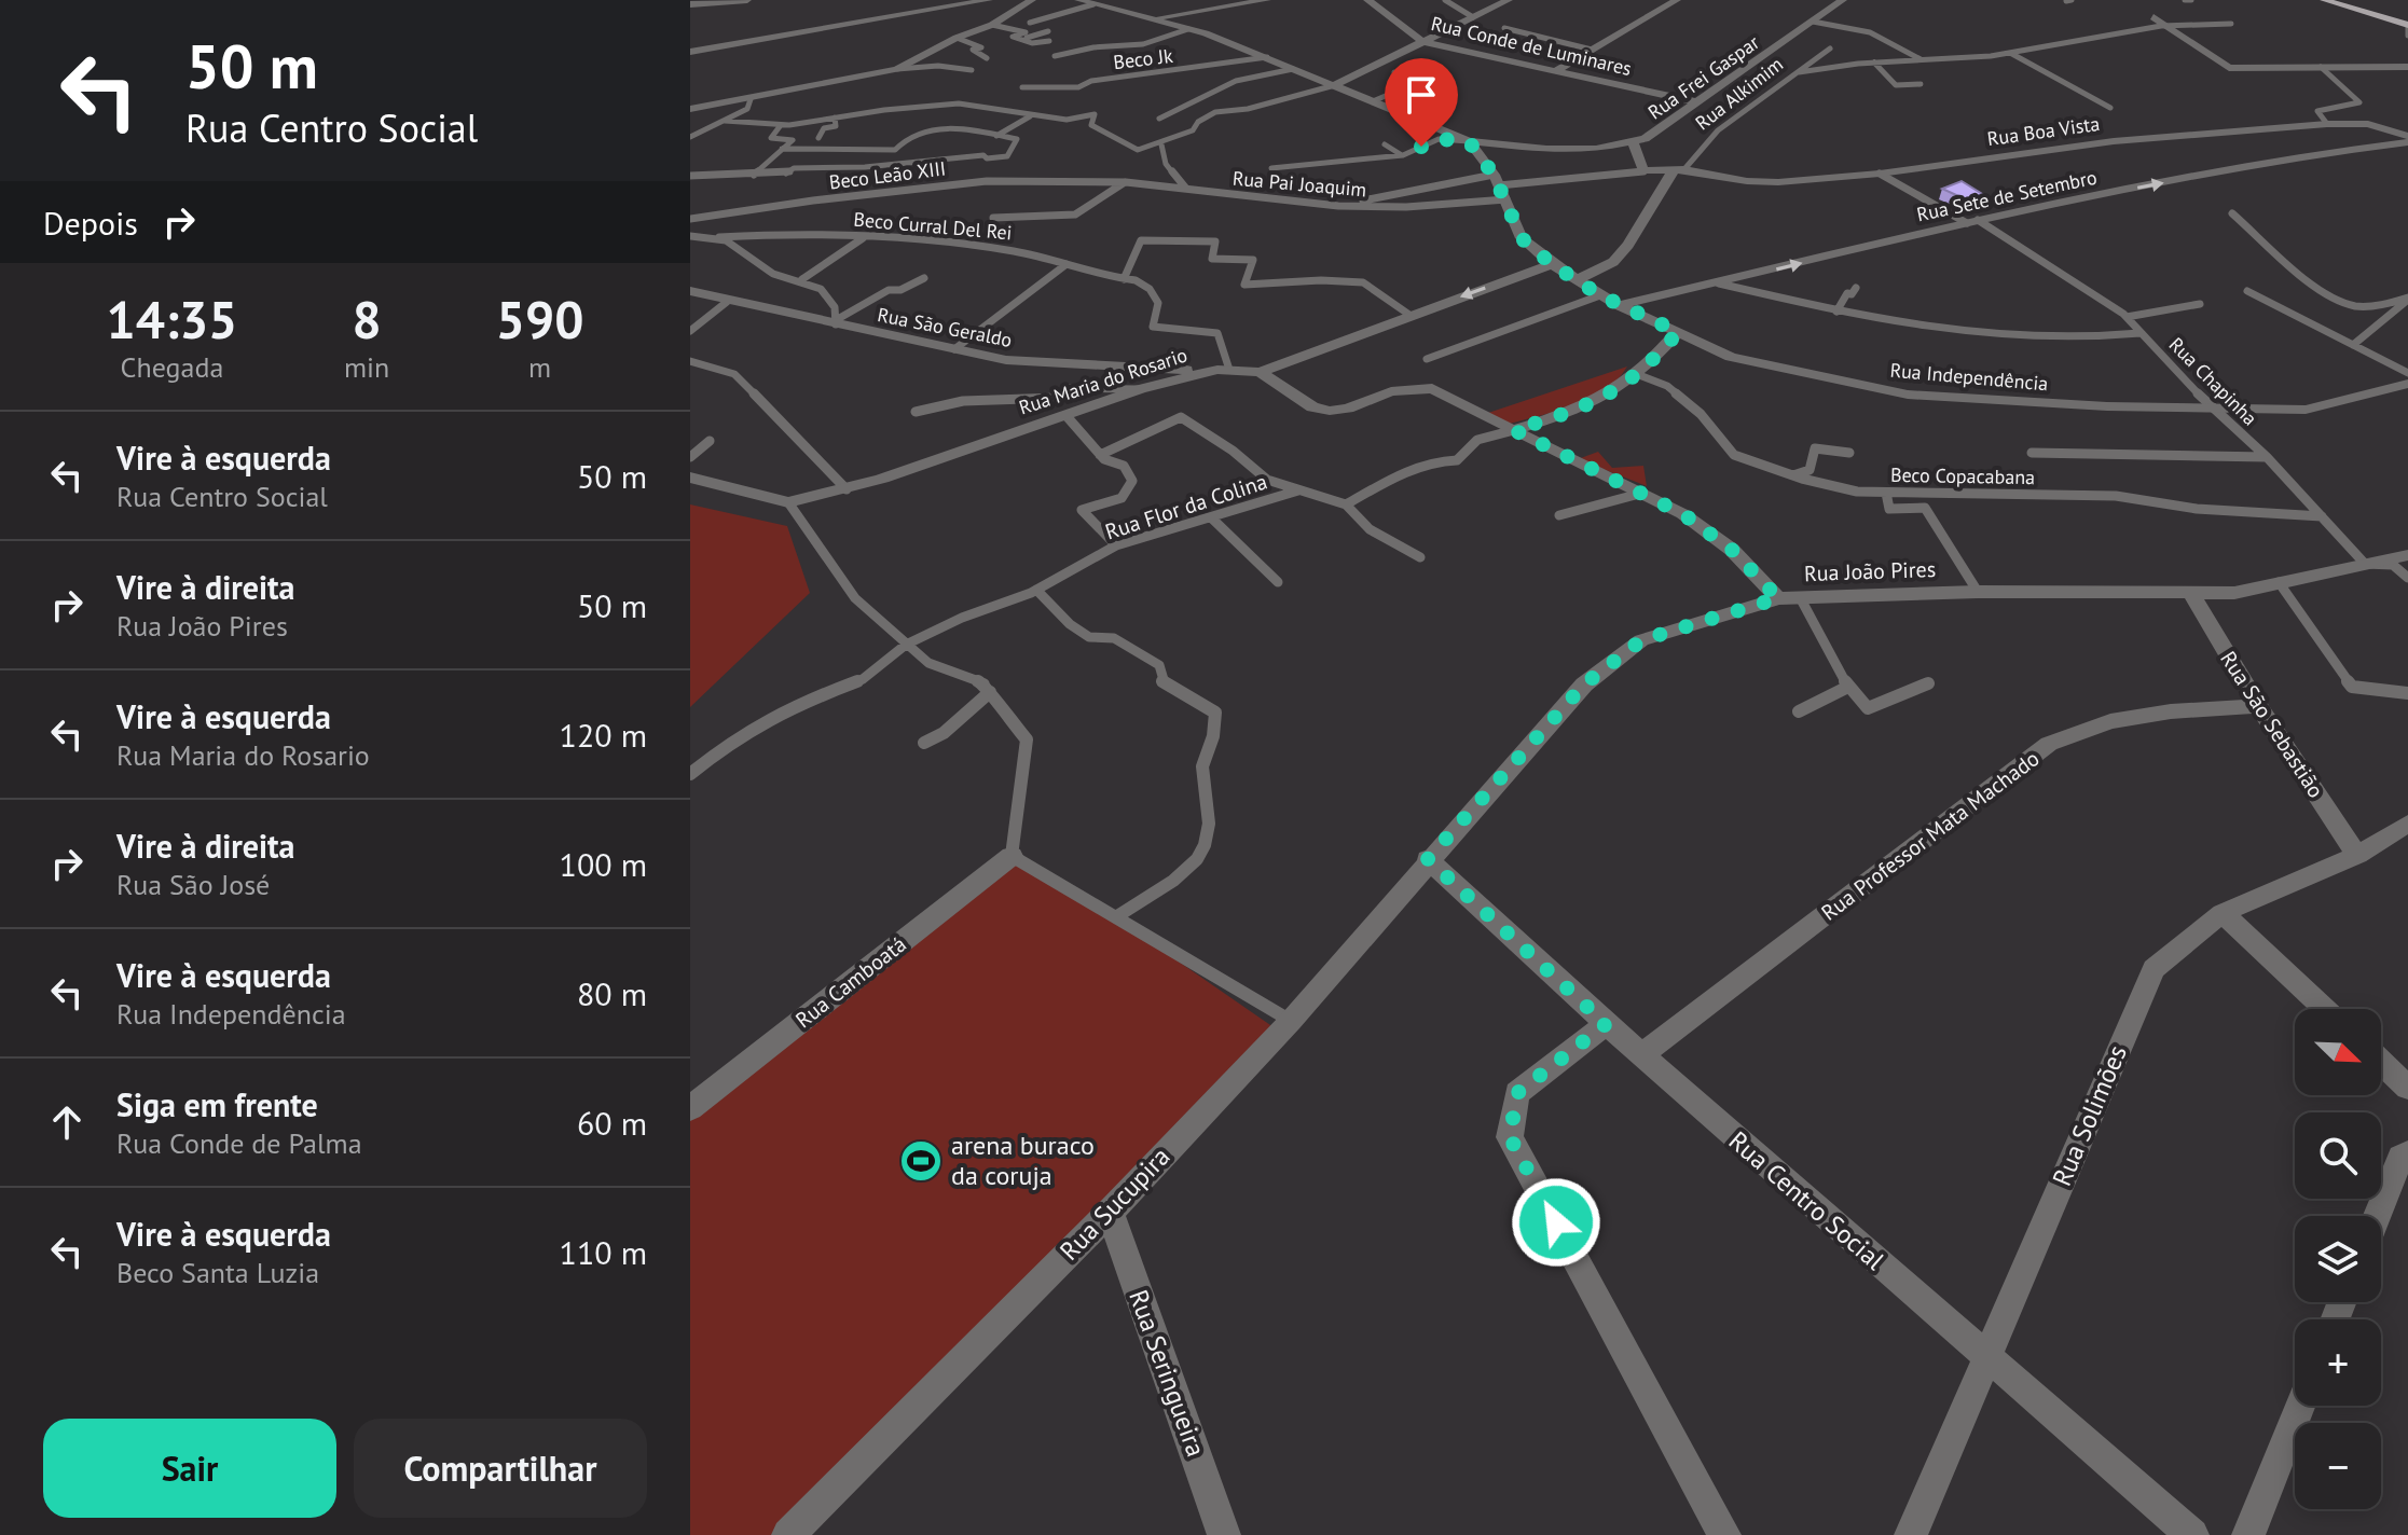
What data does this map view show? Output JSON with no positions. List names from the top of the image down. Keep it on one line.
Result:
{"streets":{"street":["Rua Conde de Luminares","Rua Frei Gaspar","Rua Alkimim","Rua Boa Vista","Rua Sete de Setembro","Rua São Geraldo","Rua Independência","Rua Maria do Rosario","Rua João Pires","Rua São Sebastião","Rua Professor Mata Machado","Rua Camboatá","Rua Solimões","Rua Centro Social","Rua Sucupira","Rua Seringueira"],"lane":["Beco Jk","Beco Leão XIII","Rua Pai Joaquim","Beco Curral Del Rei","Rua Chapinha","Beco Copacabana","Rua Flor da Colina"]},"crossings":[["Rua Conde de Luminares","Rua Frei Gaspar"],["Rua Frei Gaspar","Rua Independência"],["Rua Alkimim","Rua Boa Vista"],["Rua Alkimim","Rua Independência"],["Rua Boa Vista","Rua Chapinha"],["Beco Leão XIII","Rua Pai Joaquim"],["Rua Pai Joaquim","Rua Independência"],["Rua Sete de Setembro","Rua Independência"],["Rua Sete de Setembro","Rua Chapinha"],["Beco Curral Del Rei","Rua Maria do Rosario"],["Rua São Geraldo","Rua Maria do Rosario"],["Rua Independência","Rua Chapinha"],["Rua Maria do Rosario","Rua João Pires"],["Rua Chapinha","Beco Copacabana"],["Rua Chapinha","Rua João Pires"],["Rua João Pires","Rua São Sebastião"],["Rua João Pires","Rua Centro Social"],["Rua João Pires","Rua Sucupira"],["Rua São Sebastião","Rua Professor Mata Machado"],["Rua São Sebastião","Rua Solimões"],["Rua Professor Mata Machado","Rua Centro Social"],["Rua Solimões","Rua Centro Social"],["Rua Centro Social","Rua Sucupira"],["Rua Sucupira","Rua Seringueira"]],"one_way":["Rua Sete de Setembro"],"places":{"sports":["arena buraco da coruja"]},"north":"bottom right","page":{"turn":["50 m","Rua Centro Social"],"then":"Depois","eta":["14:35","Chegada","8","min","590","m"],"list":[{"name":"Vire à esquerda","note":"Rua Centro Social","value":"50 m"},{"name":"Vire à direita","note":"Rua João Pires","value":"50 m"},{"name":"Vire à esquerda","note":"Rua Maria do Rosario","value":"120 m"},{"name":"Vire à direita","note":"Rua São José","value":"100 m"},{"name":"Vire à esquerda","note":"Rua Independência","value":"80 m"},{"name":"Siga em frente","note":"Rua Conde de Palma","value":"60 m"},{"name":"Vire à esquerda","note":"Beco Santa Luzia","value":"110 m"}],"map_buttons":["+","−"],"buttons":["Sair","Compartilhar"]}}
